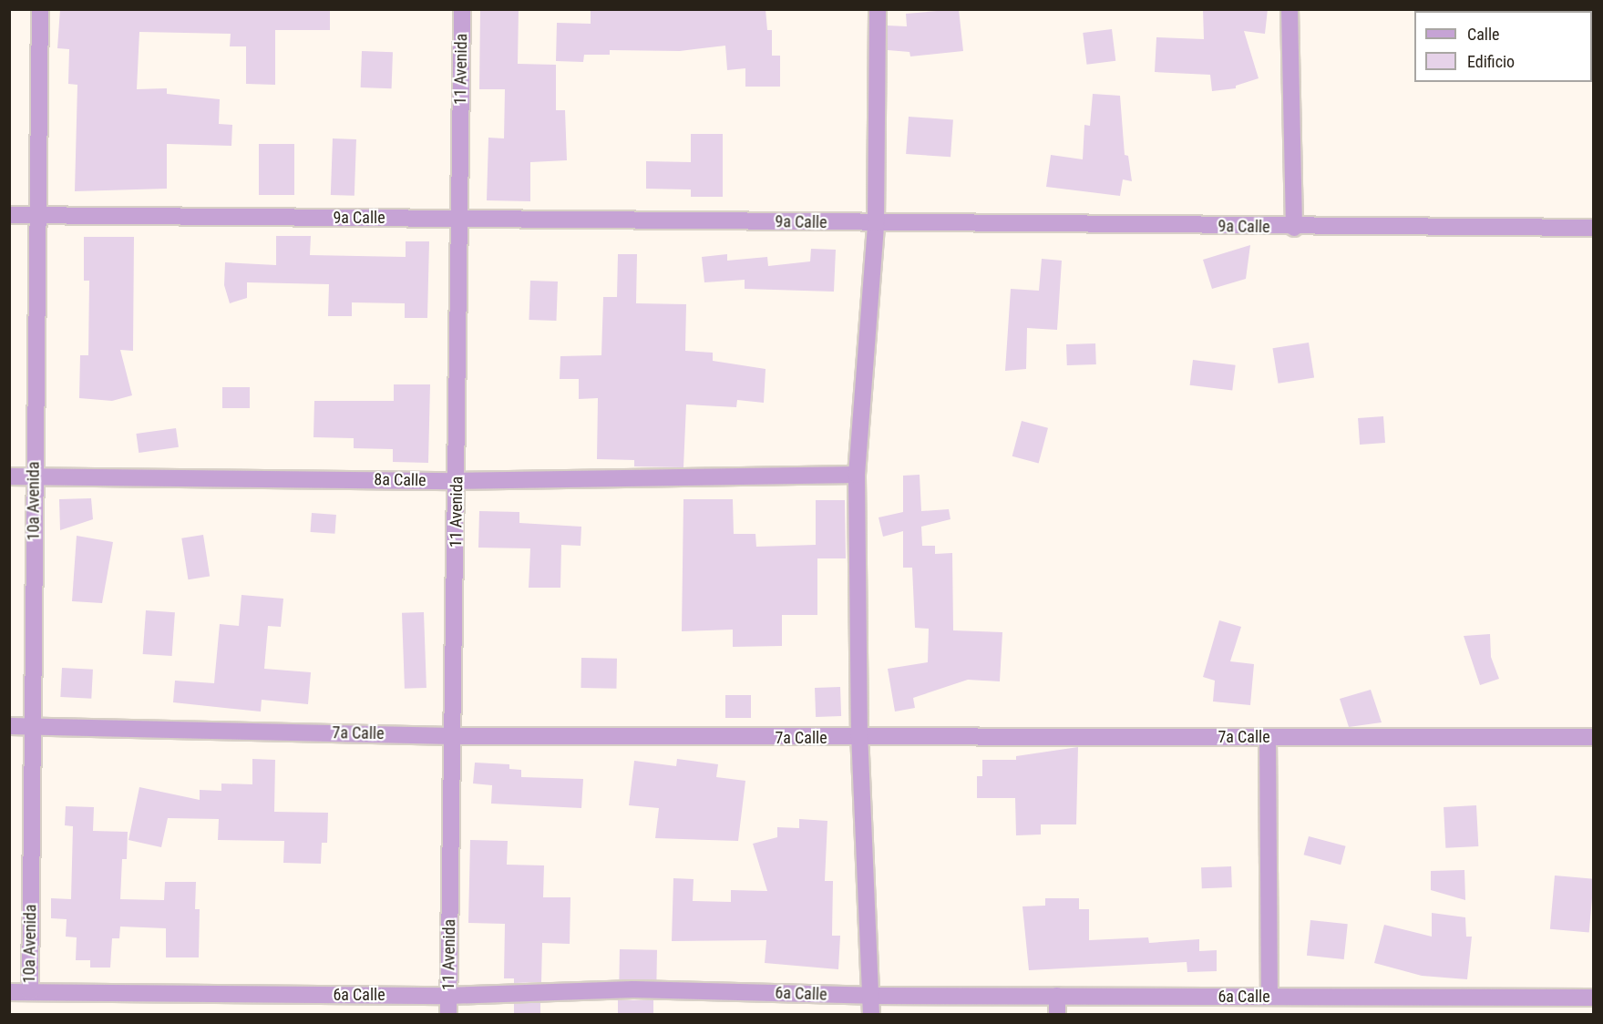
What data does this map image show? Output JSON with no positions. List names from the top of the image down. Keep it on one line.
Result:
{"streets":{"street":["11 Avenida","9a Calle","8a Calle","10a Avenida","7a Calle","6a Calle"]},"crossings":[["11 Avenida","9a Calle"],["11 Avenida","8a Calle"],["11 Avenida","7a Calle"],["11 Avenida","6a Calle"],["9a Calle","10a Avenida"],["8a Calle","10a Avenida"],["10a Avenida","7a Calle"],["10a Avenida","6a Calle"]],"legend":["Calle","Edificio"]}
